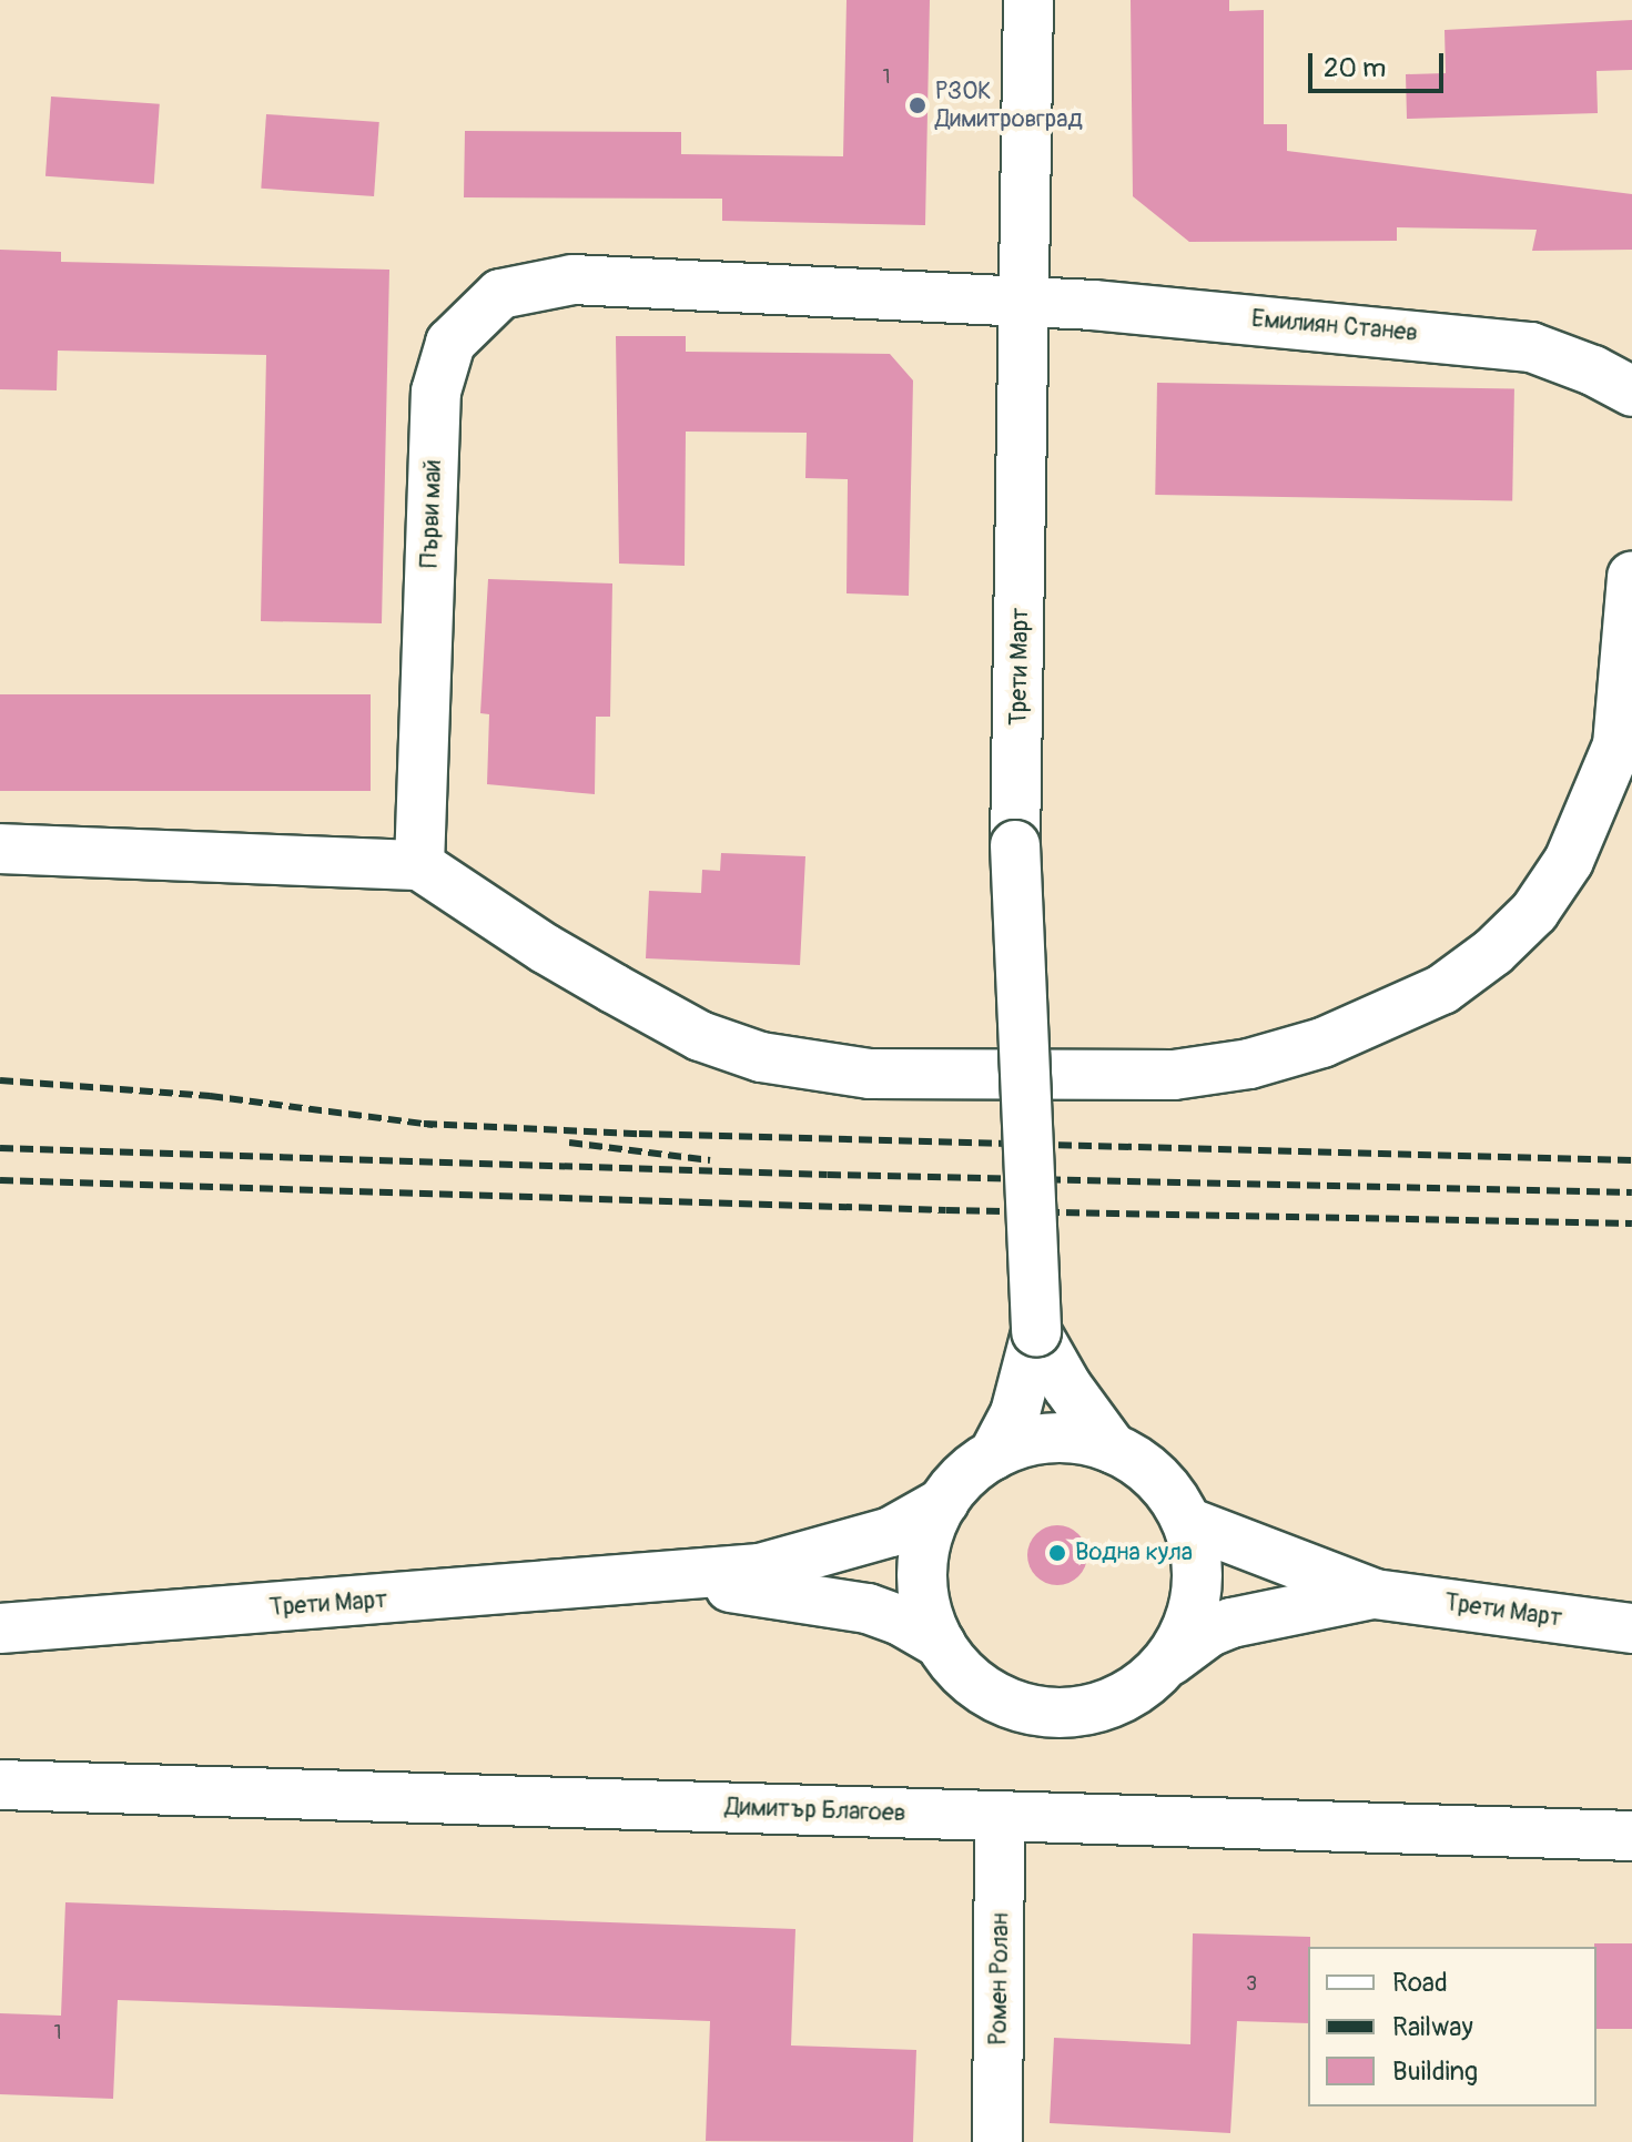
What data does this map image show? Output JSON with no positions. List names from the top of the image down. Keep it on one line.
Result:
{"streets":{"street":["Емилиян Станев","Първи май","Трети Март","Димитър Благоев","Ромен Ролан"]},"crossings":[["Емилиян Станев","Първи май"],["Емилиян Станев","Трети Март"],["Първи май","Трети Март"],["Димитър Благоев","Ромен Ролан"]],"places":["РЗОК Димитровград","Водна кула"],"house_numbers":["1","3","1"],"legend":["Road","Railway","Building"],"scale_bar":"20 m"}
